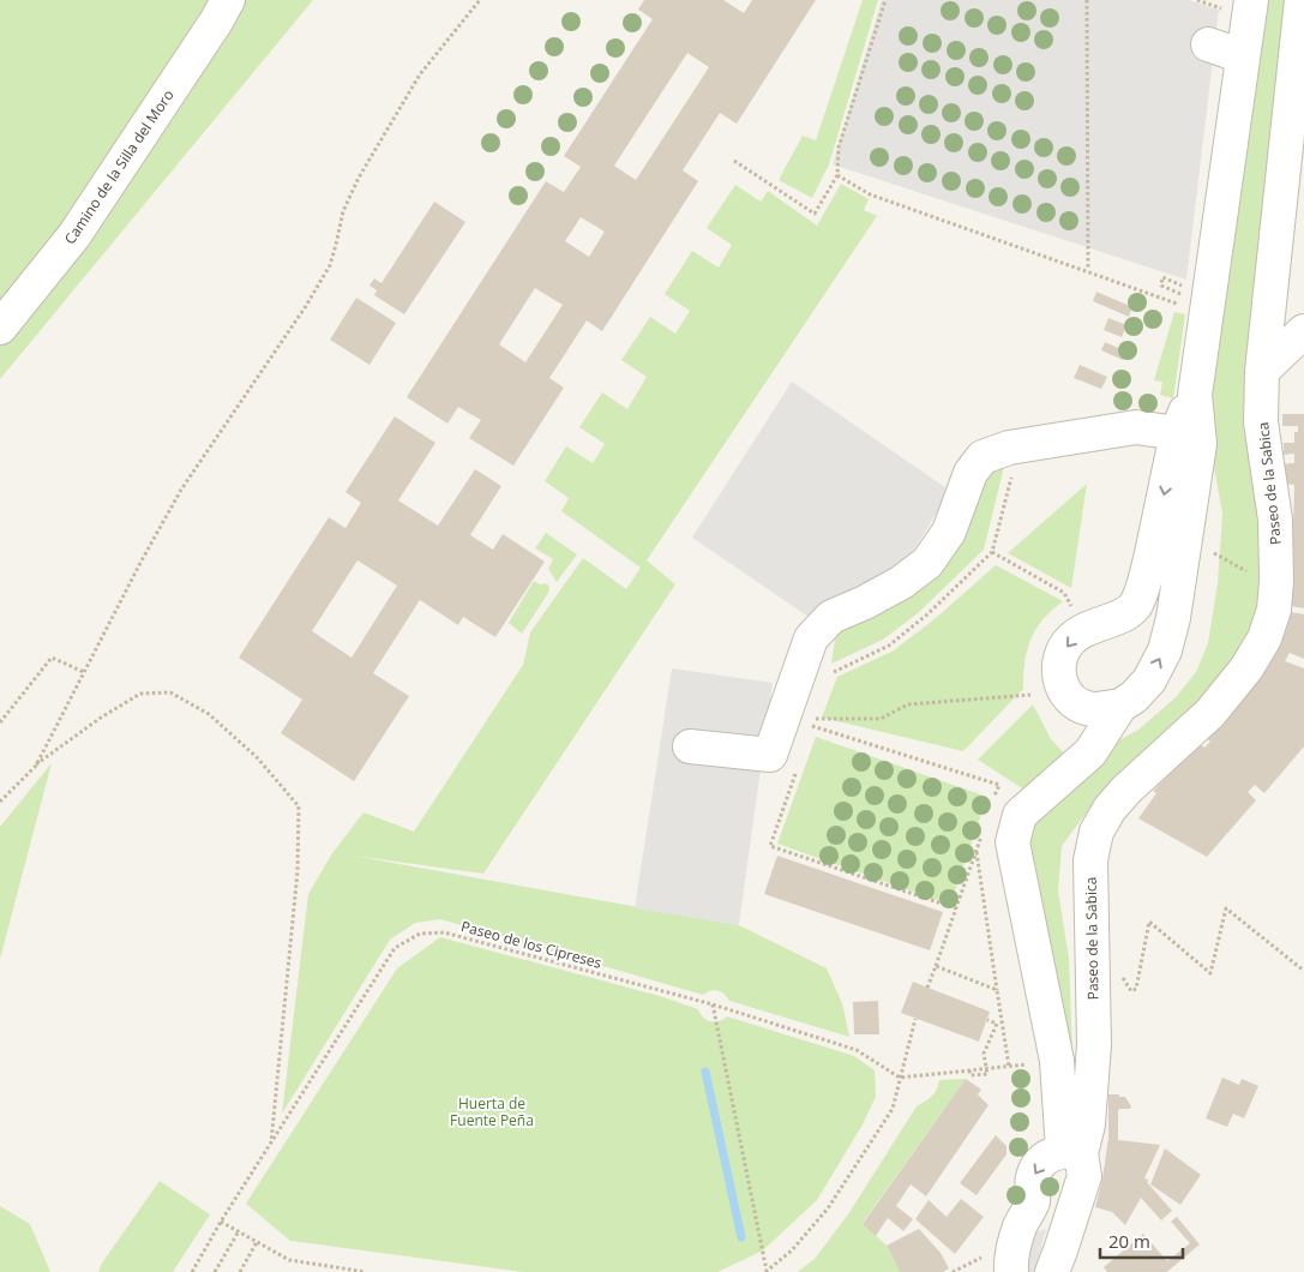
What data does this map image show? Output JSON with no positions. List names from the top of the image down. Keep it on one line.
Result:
{"streets":{"street":["Camino de la Silla del Moro","Paseo de la Sabica"],"path":["Paseo de los Cipreses"]},"parks":["Huerta de Fuente Peña"],"scale_bar":"20 m"}
